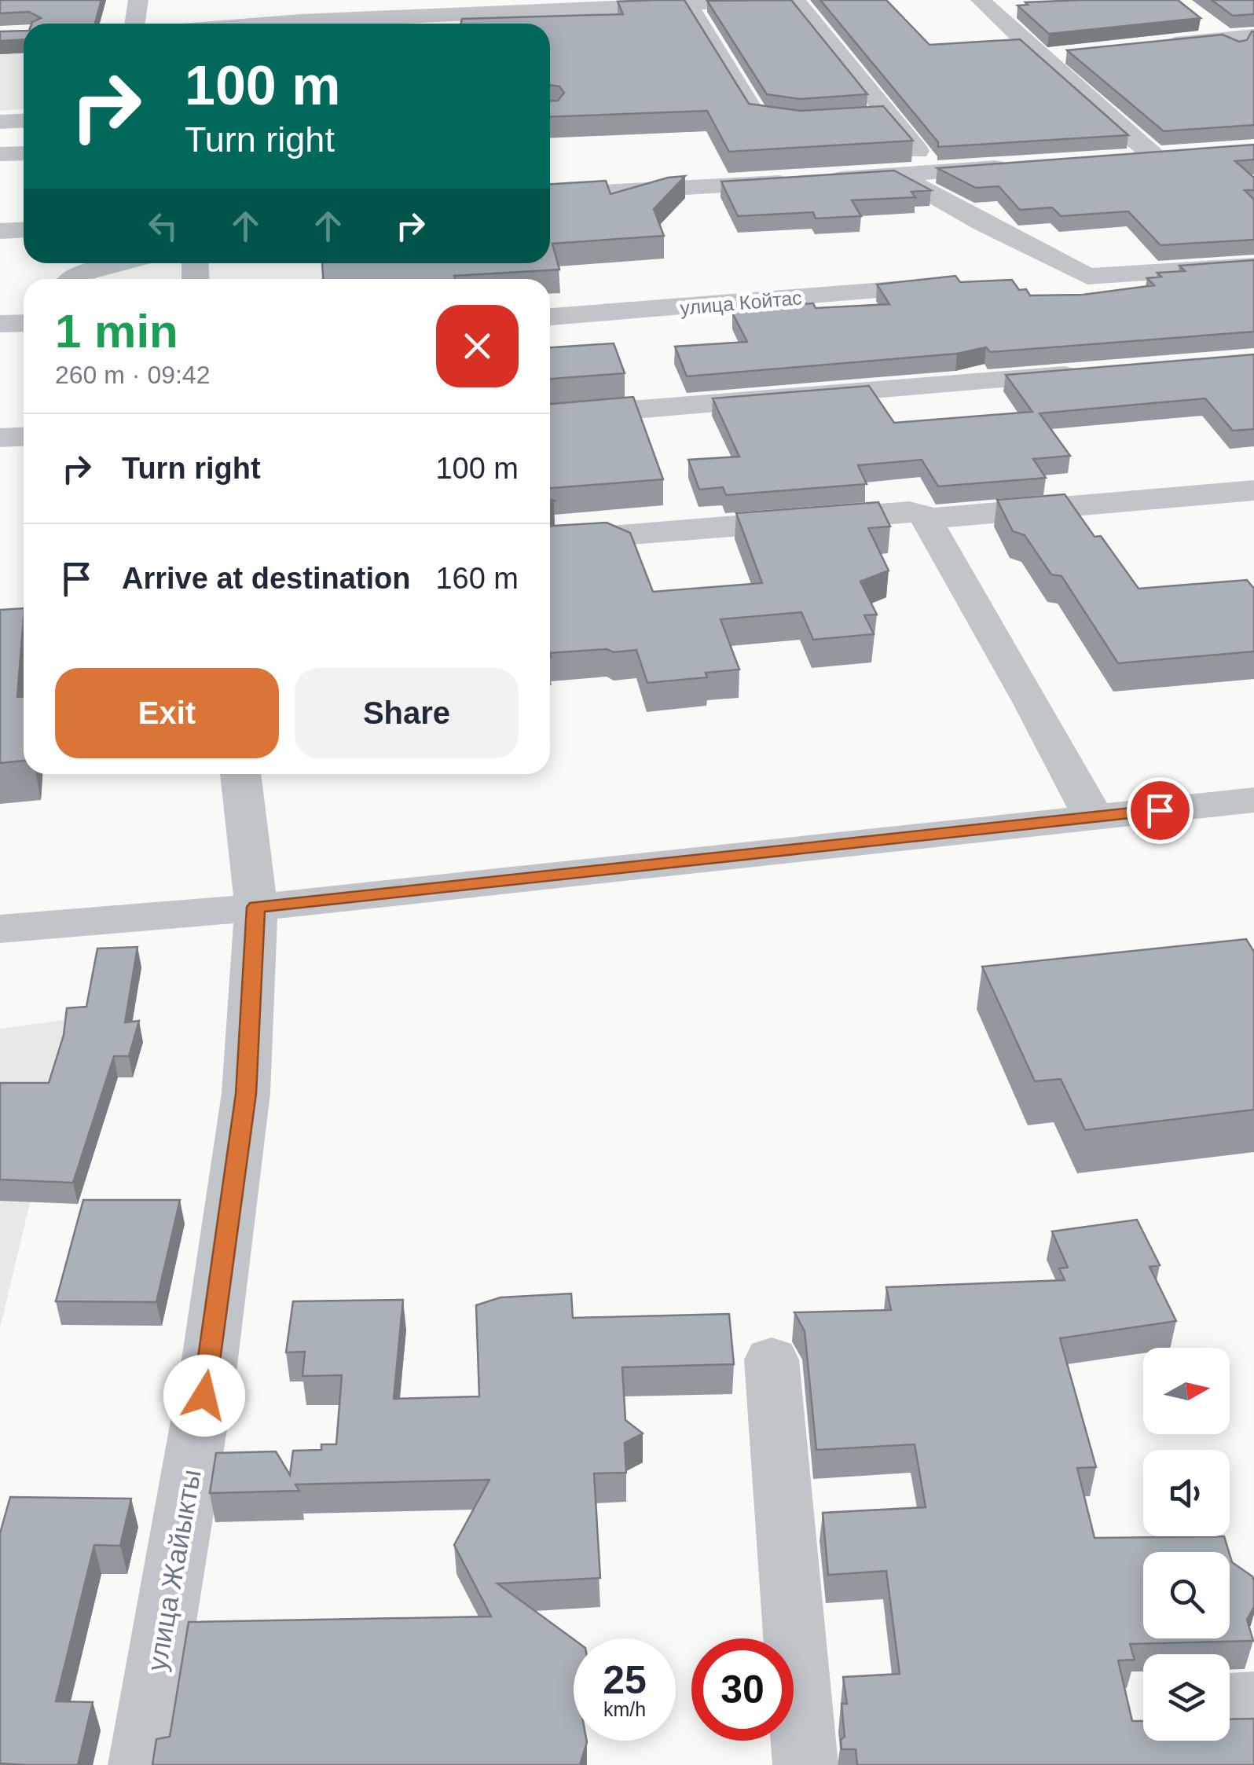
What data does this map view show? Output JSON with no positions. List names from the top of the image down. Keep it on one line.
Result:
{"streets":{"street":["улица Койтас","улица Жайыкты"]},"north":"right","page":{"turn":["100 m","Turn right"],"heading":["1 min","260 m · 09:42"],"list":[{"name":"Turn right","value":"100 m"},{"name":"Arrive at destination","value":"160 m"}],"buttons":["Exit","Share"],"speed":"25 km/h","limit":"30"}}
